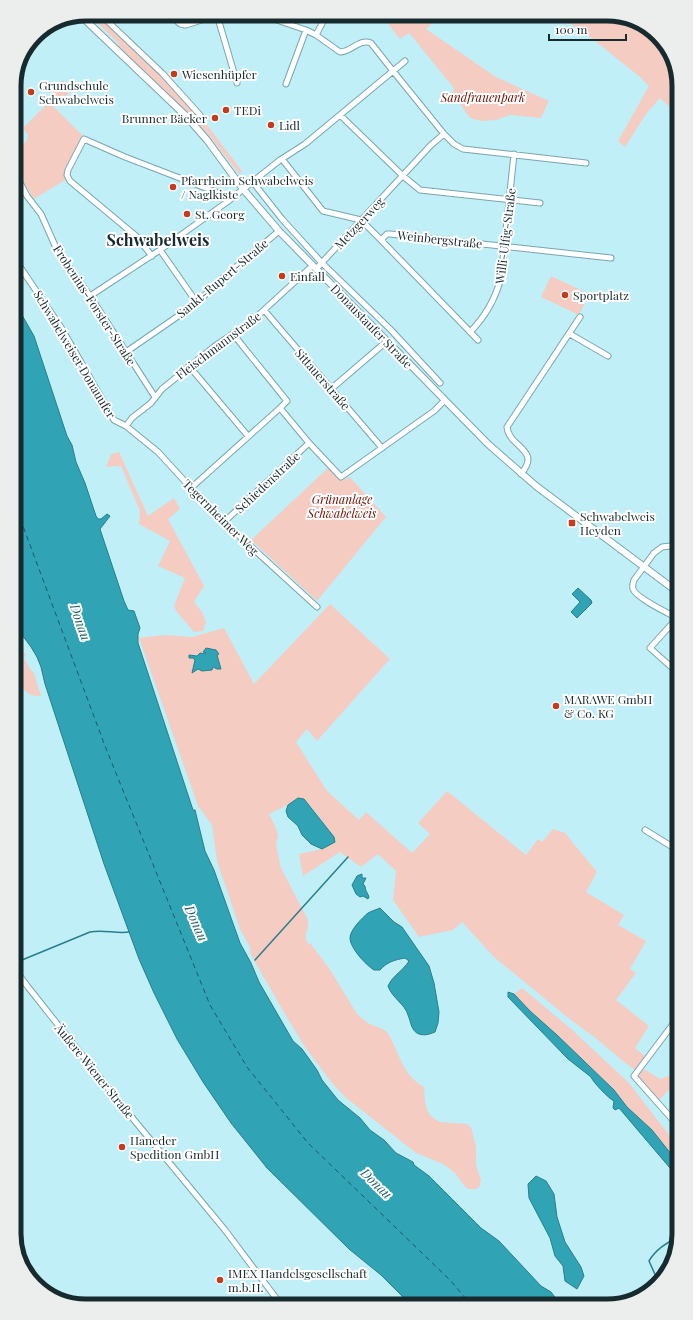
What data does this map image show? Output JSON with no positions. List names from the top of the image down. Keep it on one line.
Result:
{"streets":{"main road":["Donaustaufer Straße"],"street":["Metzgerweg","Willi-Ulfig-Straße","Weinbergstraße","Sankt-Rupert-Straße","Frobenius-Forster-Straße","Fleischmannstraße","Schwabelweiser Donauufer","Sittauerstraße","Schiedenstraße","Tegernheimer Weg","Äußere Wiener Straße"]},"crossings":[["Metzgerweg","Weinbergstraße"],["Metzgerweg","Donaustaufer Straße"],["Metzgerweg","Fleischmannstraße"],["Willi-Ulfig-Straße","Weinbergstraße"],["Sankt-Rupert-Straße","Frobenius-Forster-Straße"],["Sankt-Rupert-Straße","Donaustaufer Straße"],["Frobenius-Forster-Straße","Fleischmannstraße"],["Donaustaufer Straße","Fleischmannstraße"],["Fleischmannstraße","Schwabelweiser Donauufer"],["Fleischmannstraße","Sittauerstraße"],["Fleischmannstraße","Tegernheimer Weg"],["Schwabelweiser Donauufer","Tegernheimer Weg"],["Schiedenstraße","Tegernheimer Weg"]],"districts":["Schwabelweis"],"water":["Donau"],"parks":["Sandfrauenpark","Grünanlage Schwabelweis"],"places":{"other":["Wiesenhüpfer","Grundschule Schwabelweis","TEDi","Brunner Bäcker","Lidl","Pfarrheim Schwabelweis / Naglkiste","St. Georg","Einfall","Sportplatz","MARAWE GmbH & Co. KG","Haneder Spedition GmbH","IMEX Handelsgesellschaft m.b.H."],"transit":["Schwabelweis Heyden"]},"scale_bar":"100 m"}
